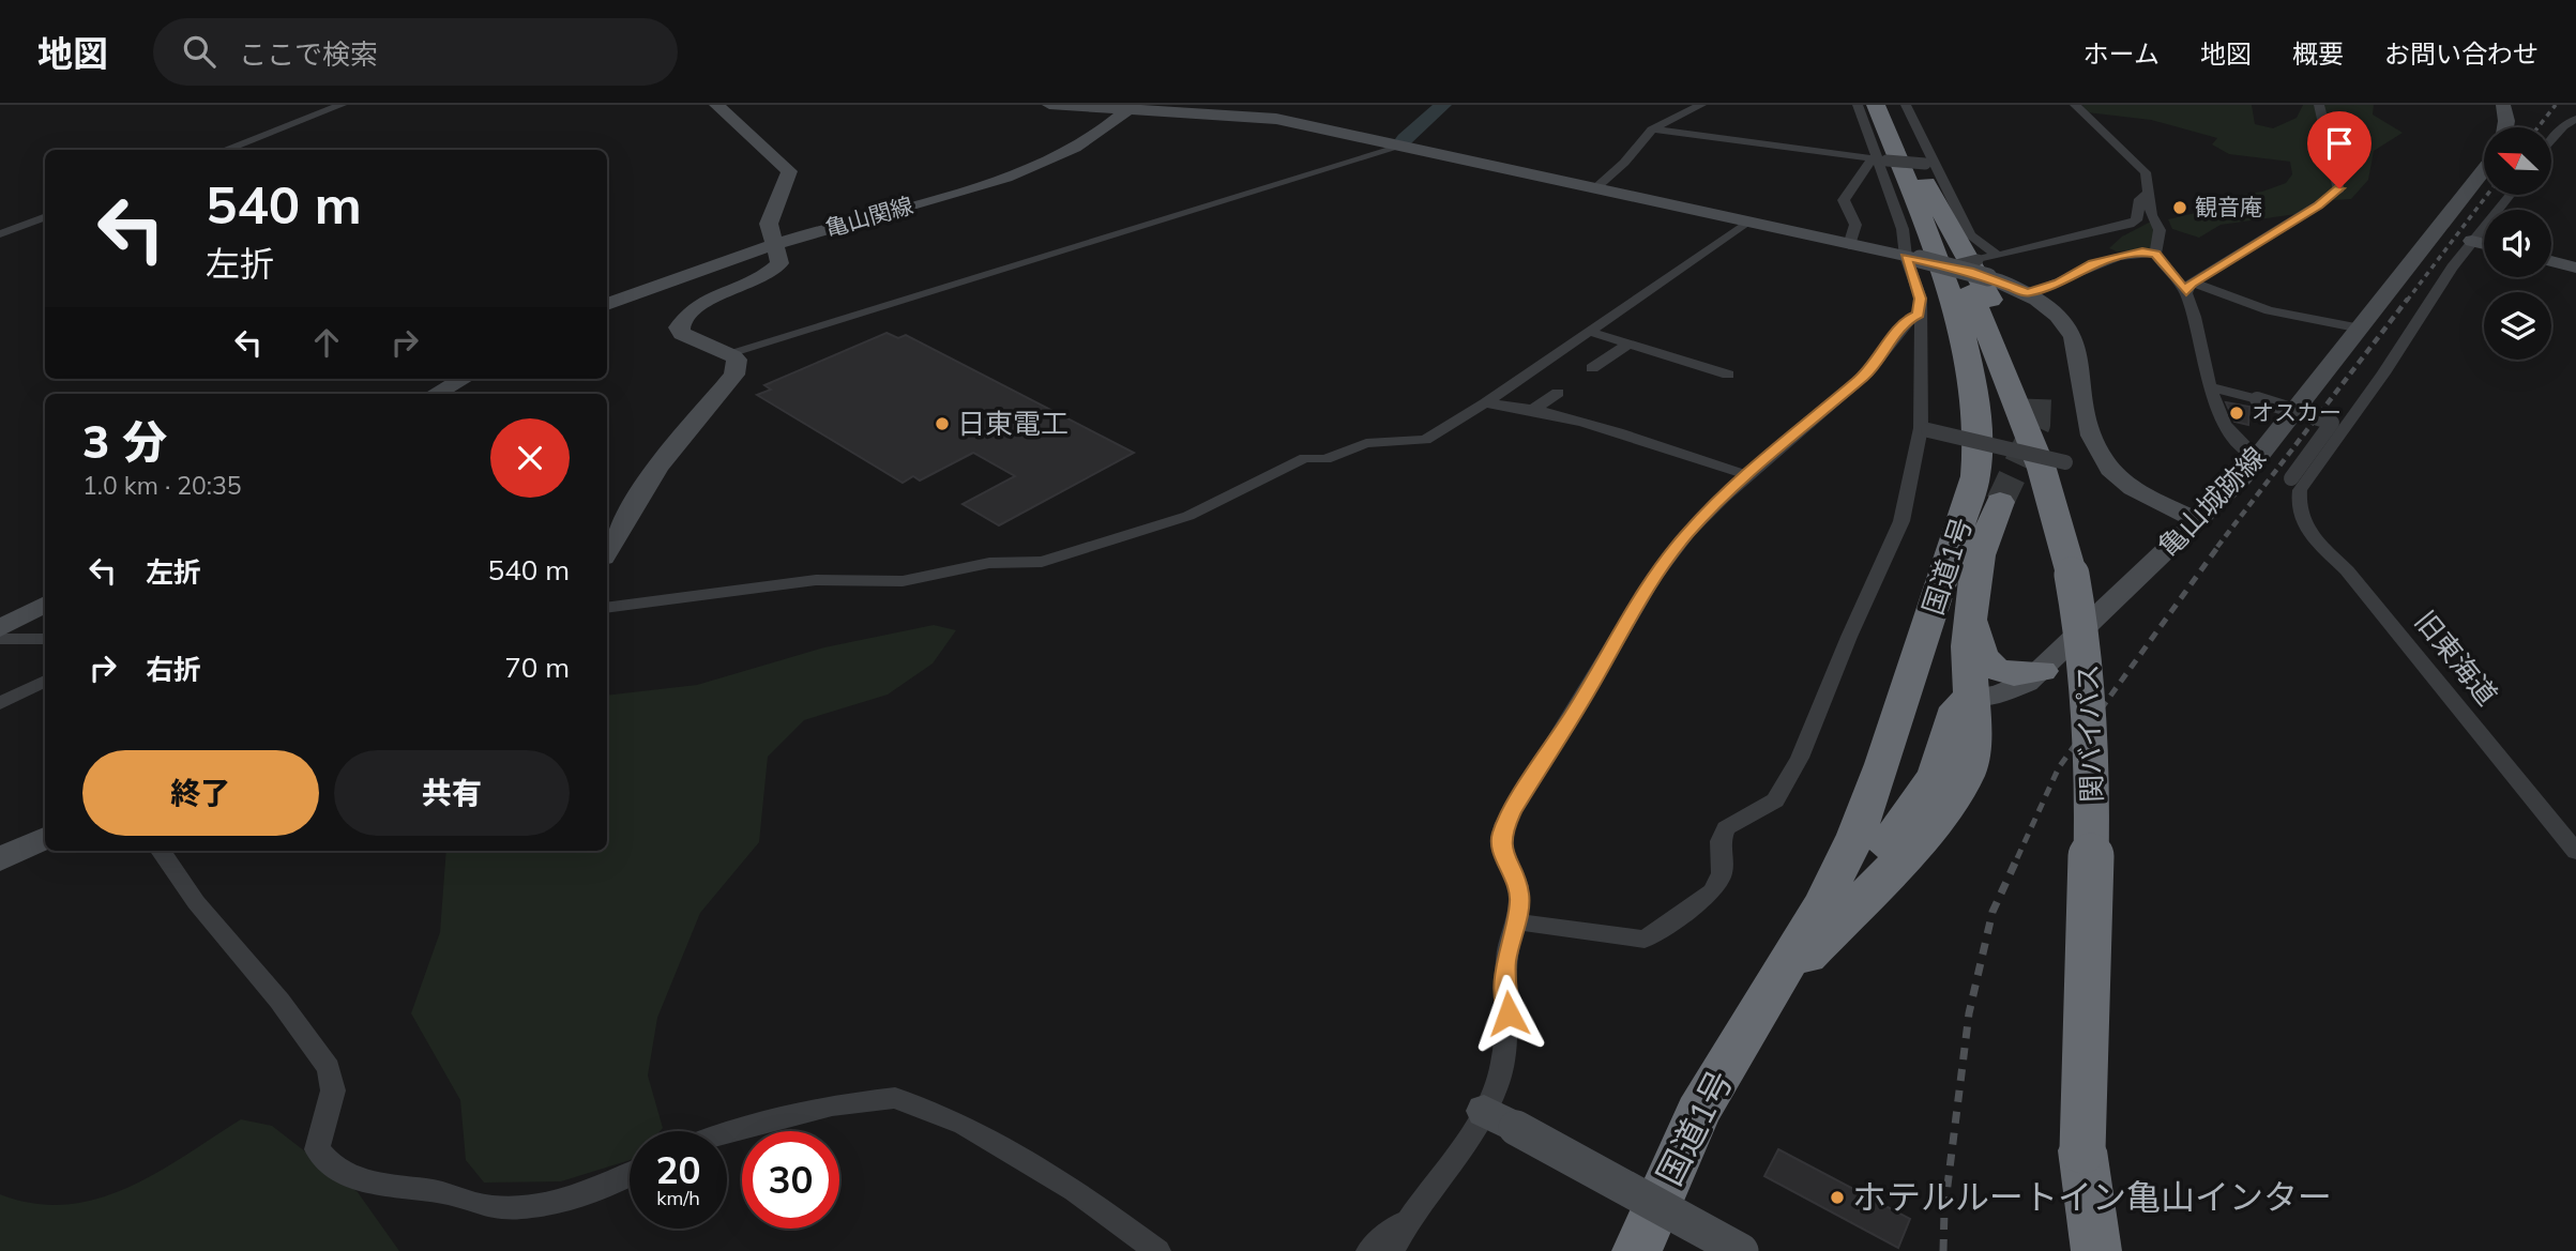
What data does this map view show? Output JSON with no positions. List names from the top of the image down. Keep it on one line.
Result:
{"streets":{"highway":["国道1号","関バイパス"],"main road":["亀山関線","亀山城跡線"],"street":["旧東海道"]},"crossings":[["亀山城跡線","国道1号"]],"places":["観音庵","オスカー","日東電工","ホテルルートイン亀山インター"],"north":"top left","page":{"header":"地図","search":"ここで検索","nav":["ホーム","地図","概要","お問い合わせ"],"turn":["540 m","左折"],"heading":["3 分","1.0 km · 20:35"],"list":[{"name":"左折","value":"540 m"},{"name":"右折","value":"70 m"}],"buttons":["終了","共有"],"speed":"20 km/h","limit":"30"}}
